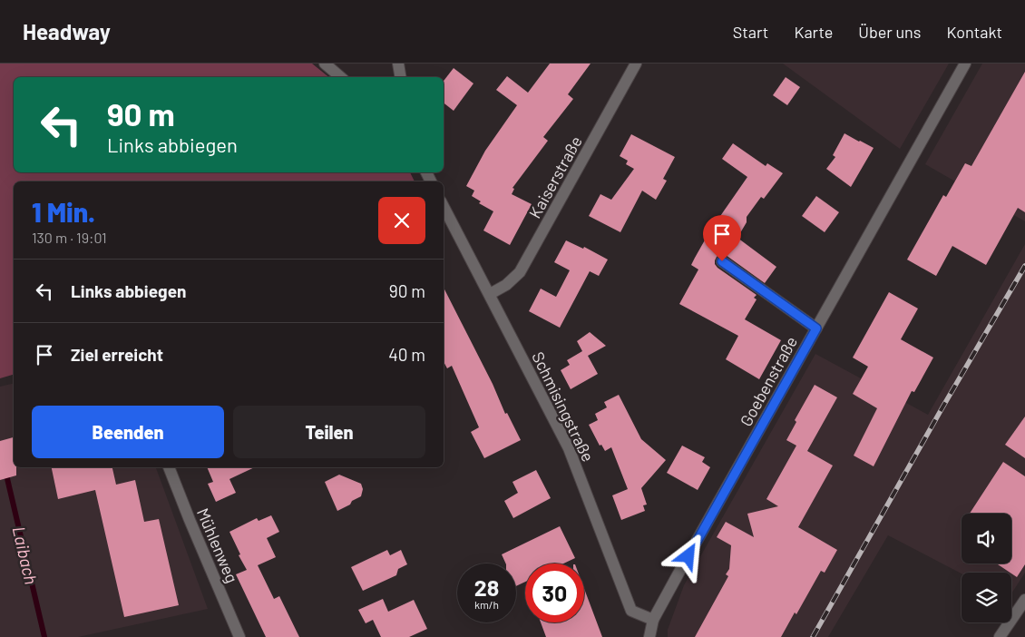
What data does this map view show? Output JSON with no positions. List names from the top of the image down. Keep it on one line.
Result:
{"streets":{"street":["Kaiserstraße","Goebenstraße","Schmisingstraße","Mühlenweg"]},"crossings":[["Kaiserstraße","Schmisingstraße"],["Goebenstraße","Schmisingstraße"]],"water":["Laibach"],"page":{"header":"Headway","nav":["Start","Karte","Über uns","Kontakt"],"turn":["90 m","Links abbiegen"],"heading":["1 Min.","130 m · 19:01"],"list":[{"name":"Links abbiegen","value":"90 m"},{"name":"Ziel erreicht","value":"40 m"}],"buttons":["Beenden","Teilen"],"speed":"28 km/h","limit":"30"}}
